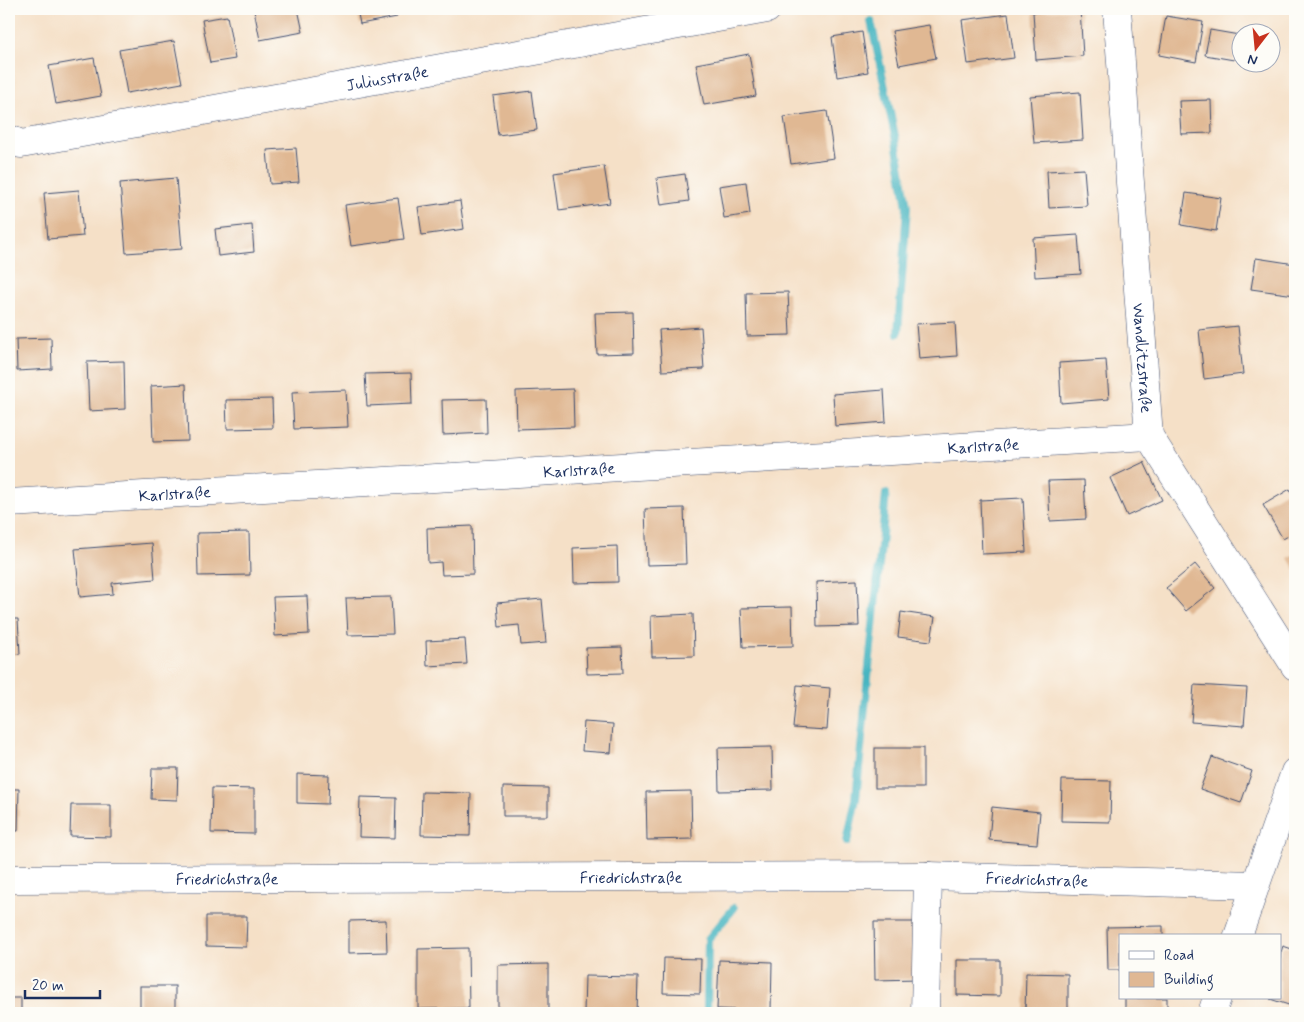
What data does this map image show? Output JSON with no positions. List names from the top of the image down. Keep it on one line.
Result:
{"streets":{"street":["Juliusstraße","Wandlitzstraße","Karlstraße","Friedrichstraße"]},"crossings":[["Wandlitzstraße","Karlstraße"]],"legend":["Road","Building"],"scale_bar":"20 m","north":"bottom"}
